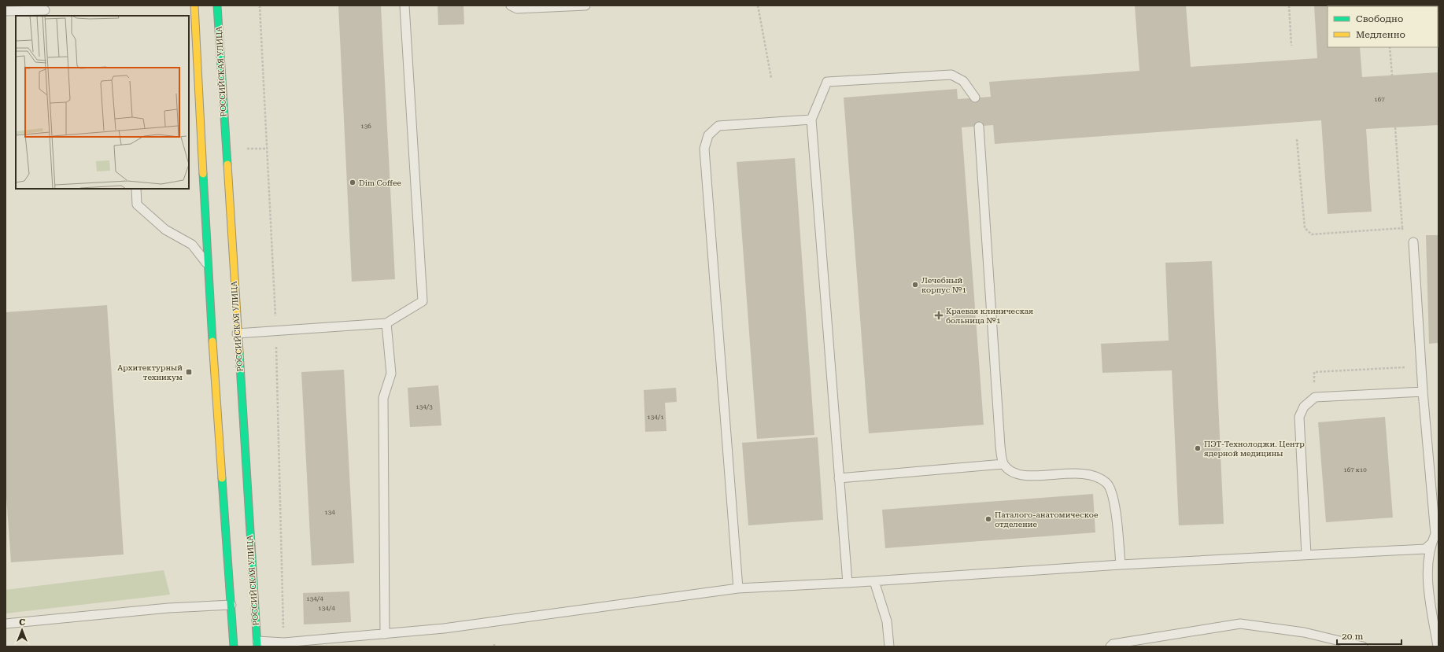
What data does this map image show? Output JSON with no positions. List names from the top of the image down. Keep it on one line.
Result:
{"streets":{"main road":["РОССИЙСКАЯ УЛИЦА"]},"places":{"other":["Dim Coffee","Лечебный корпус №1","ПЭТ-Технолоджи. Центр ядерной медицины","Паталого-анатомическое отделение"],"health":["Краевая клиническая больница №1"],"transit":["Архитектурный техникум"]},"house_numbers":["167","136","134/3","134/1","167 к10","134","134/4","134/4"],"legend":["Свободно","Медленно"],"scale_bar":"20 m","north":"top"}
